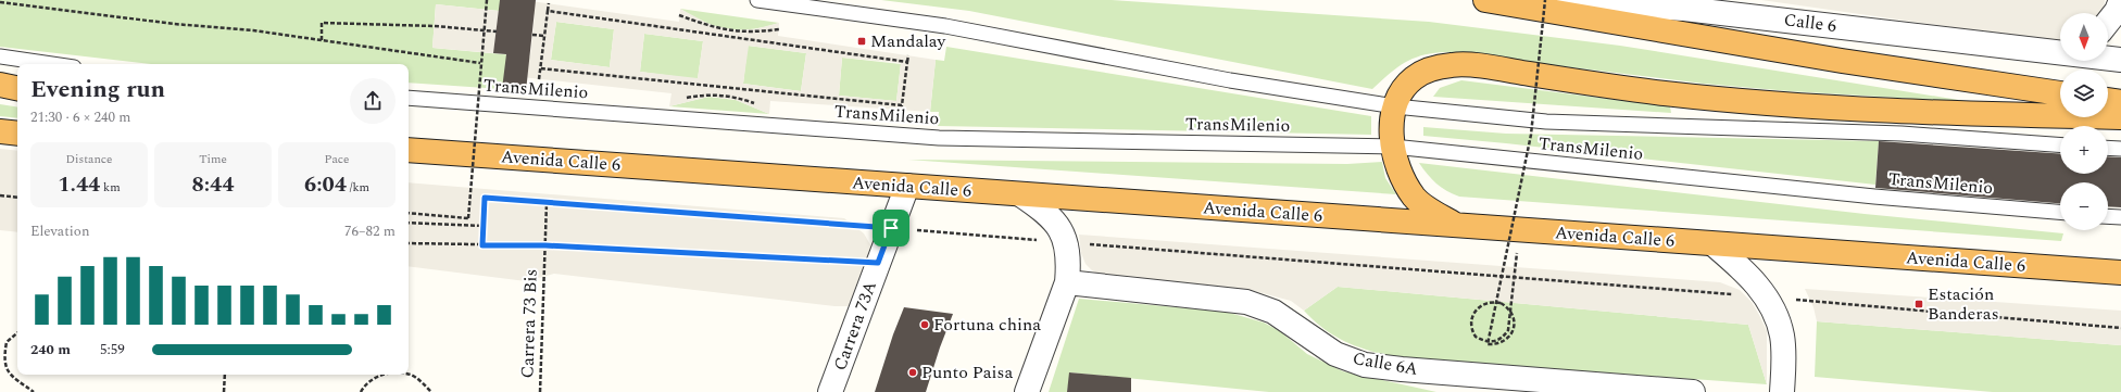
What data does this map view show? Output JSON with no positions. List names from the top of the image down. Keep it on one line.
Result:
{"streets":{"highway":["Avenida Calle 6"],"street":["Calle 6","Carrera 73A","Calle 6A"],"lane":["TransMilenio"],"path":["Carrera 73 Bis"]},"crossings":[["Avenida Calle 6","Carrera 73A"]],"places":{"transit":["Mandalay","Estación Banderas"],"other":["Fortuna china","Punto Paisa"]},"north":"bottom","page":{"map_buttons":["+","−"],"heading":["Evening run","21:30 · 6 × 240 m"],"stats":[["Distance","1.44 km"],["Time","8:44"],["Pace","6:04 /km"]],"chart":["Elevation","76–82 m"],"list":[{"name":"240 m","note":"5:59"}]}}
